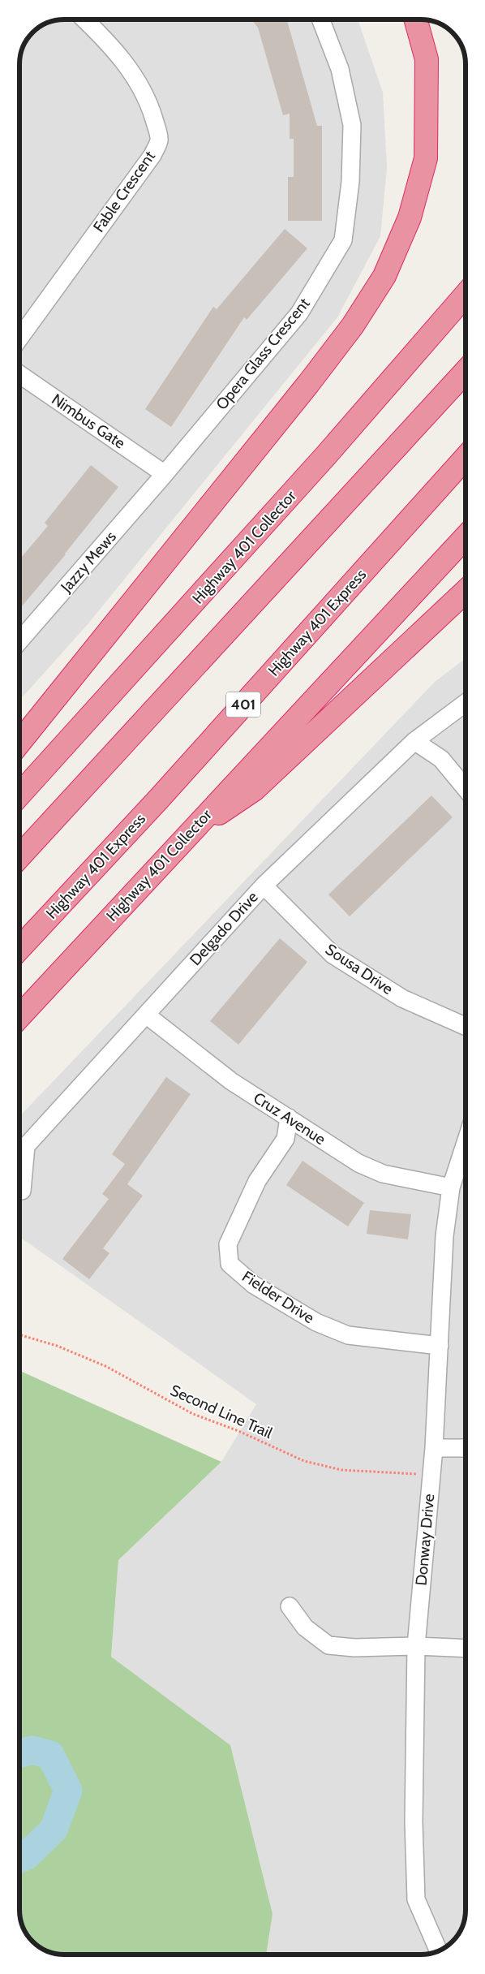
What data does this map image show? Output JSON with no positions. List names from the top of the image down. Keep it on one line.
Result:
{"streets":{"highway":["Highway 401 Collector","Highway 401 Express","401"],"street":["Fable Crescent","Opera Glass Crescent","Nimbus Gate","Jazzy Mews","Delgado Drive","Sousa Drive","Cruz Avenue","Fielder Drive","Donway Drive"],"path":["Second Line Trail"]},"crossings":[["Opera Glass Crescent","Nimbus Gate"],["Opera Glass Crescent","Jazzy Mews"],["Nimbus Gate","Jazzy Mews"],["Delgado Drive","Sousa Drive"],["Delgado Drive","Cruz Avenue"],["Cruz Avenue","Fielder Drive"],["Cruz Avenue","Donway Drive"],["Fielder Drive","Donway Drive"],["Second Line Trail","Donway Drive"]]}
